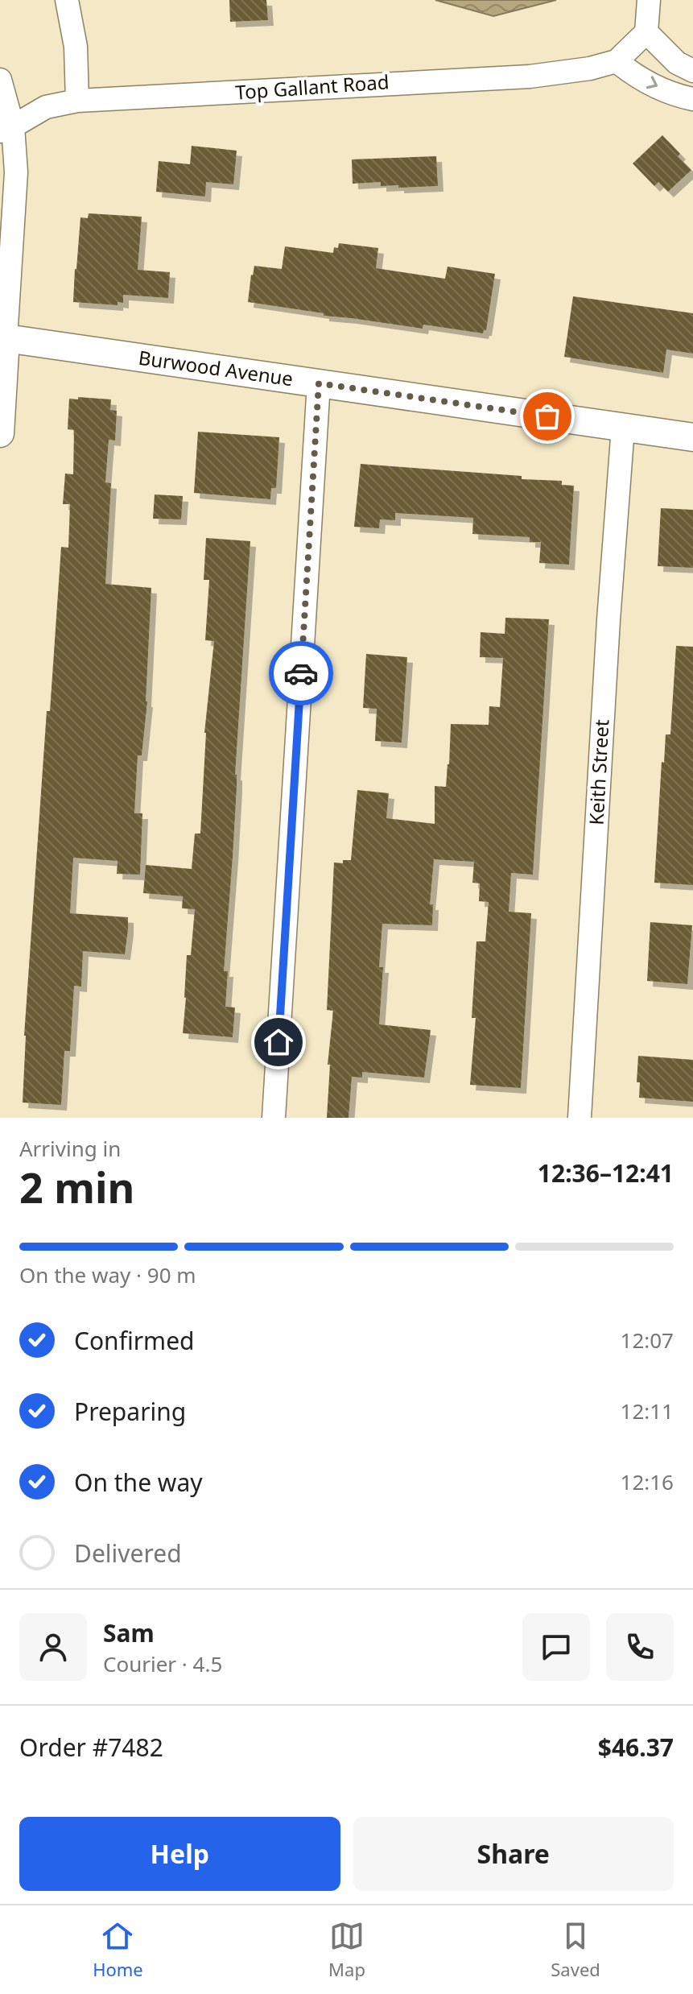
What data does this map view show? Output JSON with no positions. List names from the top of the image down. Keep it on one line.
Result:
{"streets":{"street":["Top Gallant Road","Burwood Avenue","Keith Street"]},"crossings":[["Burwood Avenue","Keith Street"]],"page":{"heading":["2 min","Arriving in","12:36–12:41"],"panel":["Sam","Courier · 4.5","Order #7482","$46.37"],"bar":"On the way · 90 m","list":[["Confirmed","12:07"],["Preparing","12:11"],["On the way","12:16"],"Delivered"],"buttons":["Help","Share"],"tabs":["Home","Map","Saved"]}}
